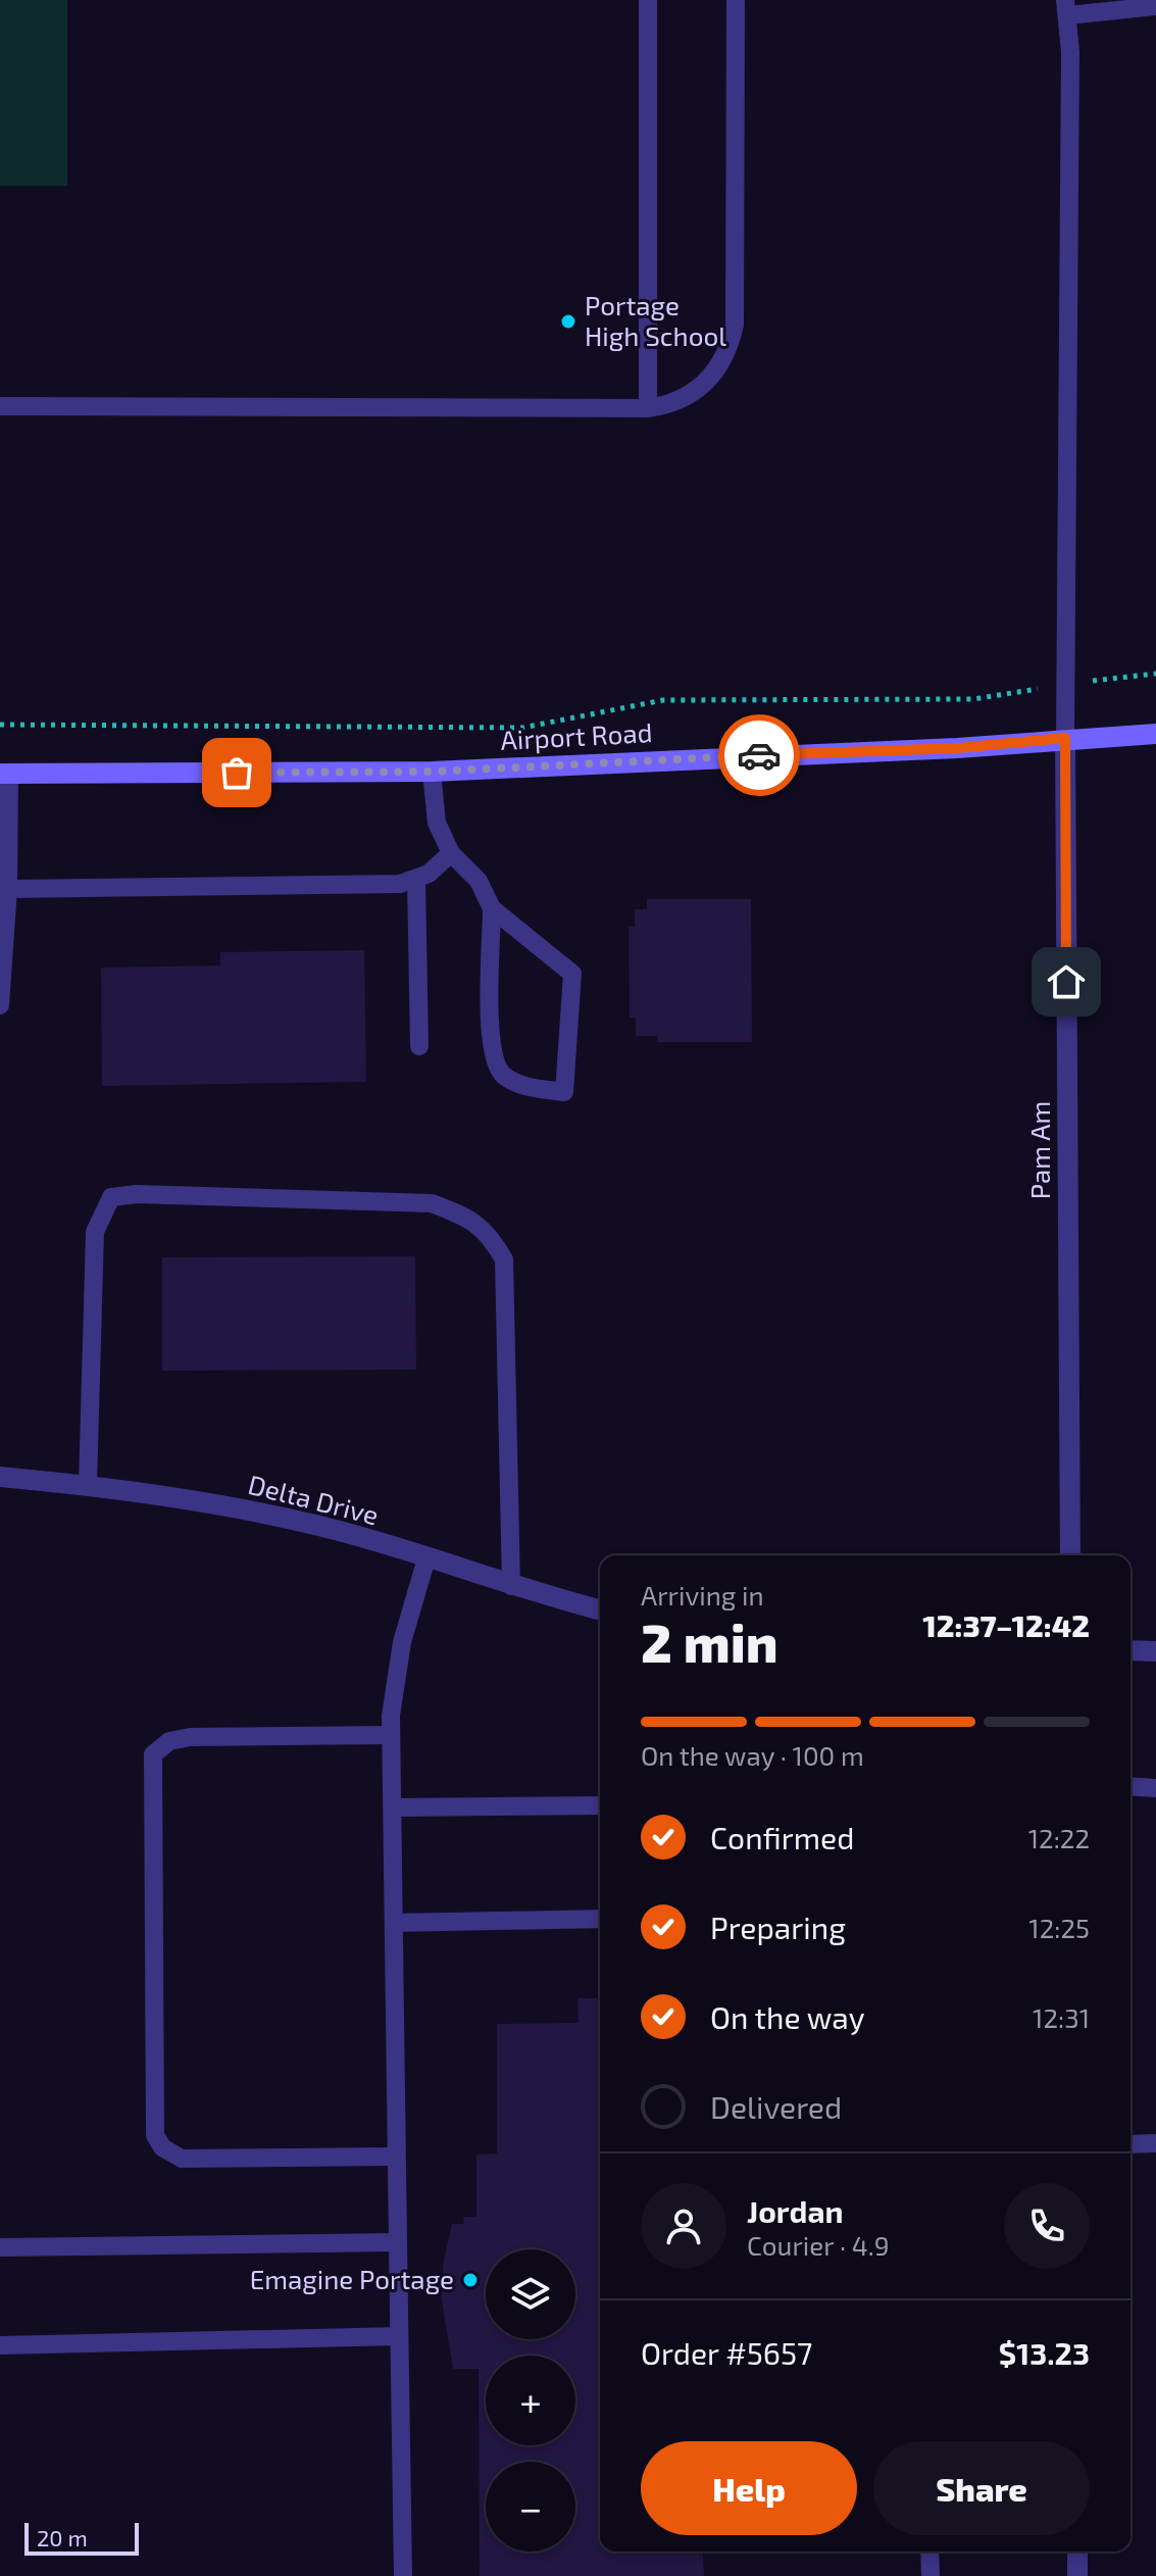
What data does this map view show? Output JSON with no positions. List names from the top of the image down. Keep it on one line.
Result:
{"streets":{"main road":["Airport Road"],"street":["Pam Am","Delta Drive"]},"crossings":[["Airport Road","Pam Am"]],"places":["Portage High School","Emagine Portage"],"scale_bar":"20 m","page":{"heading":["2 min","Arriving in","12:37–12:42"],"panel":["Jordan","Courier · 4.9","Order #5657","$13.23"],"bar":"On the way · 100 m","list":[["Confirmed","12:22"],["Preparing","12:25"],["On the way","12:31"],"Delivered"],"map_buttons":["+","−"],"buttons":["Help","Share"],"scale":"20 m"}}
